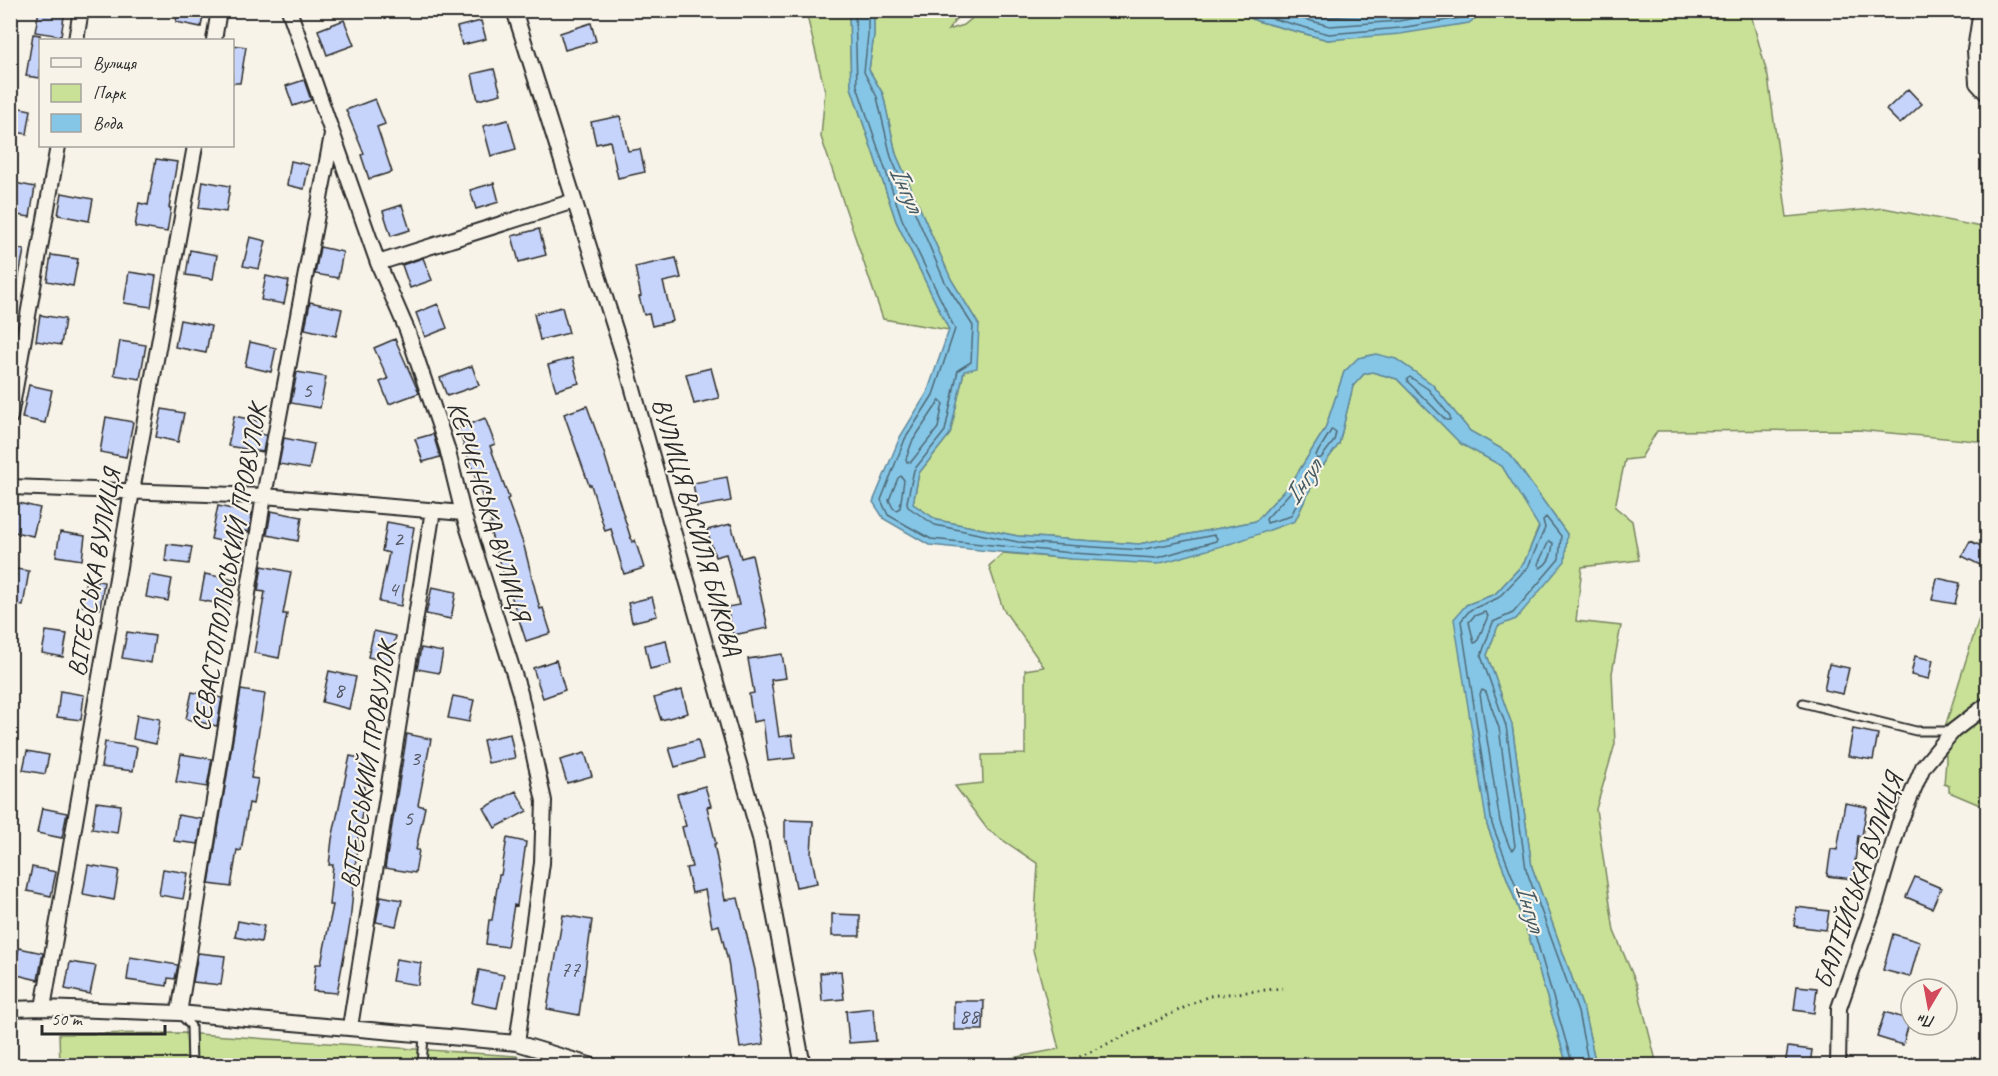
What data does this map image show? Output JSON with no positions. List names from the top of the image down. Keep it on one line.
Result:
{"streets":{"street":["КЕРЧЕНСЬКА ВУЛИЦЯ","ВУЛИЦЯ ВАСИЛЯ БИКОВА","СЕВАСТОПОЛЬСЬКИЙ ПРОВУЛОК","ВІТЕБСЬКА ВУЛИЦЯ","ВІТЕБСЬКИЙ ПРОВУЛОК","БАЛТІЙСЬКА ВУЛИЦЯ"]},"crossings":[["КЕРЧЕНСЬКА ВУЛИЦЯ","СЕВАСТОПОЛЬСЬКИЙ ПРОВУЛОК"]],"water":["Інгул"],"house_numbers":["5","2","4","8","3","5","77","88"],"legend":["Вулиця","Парк","Вода"],"scale_bar":"50 m","north":"bottom"}
